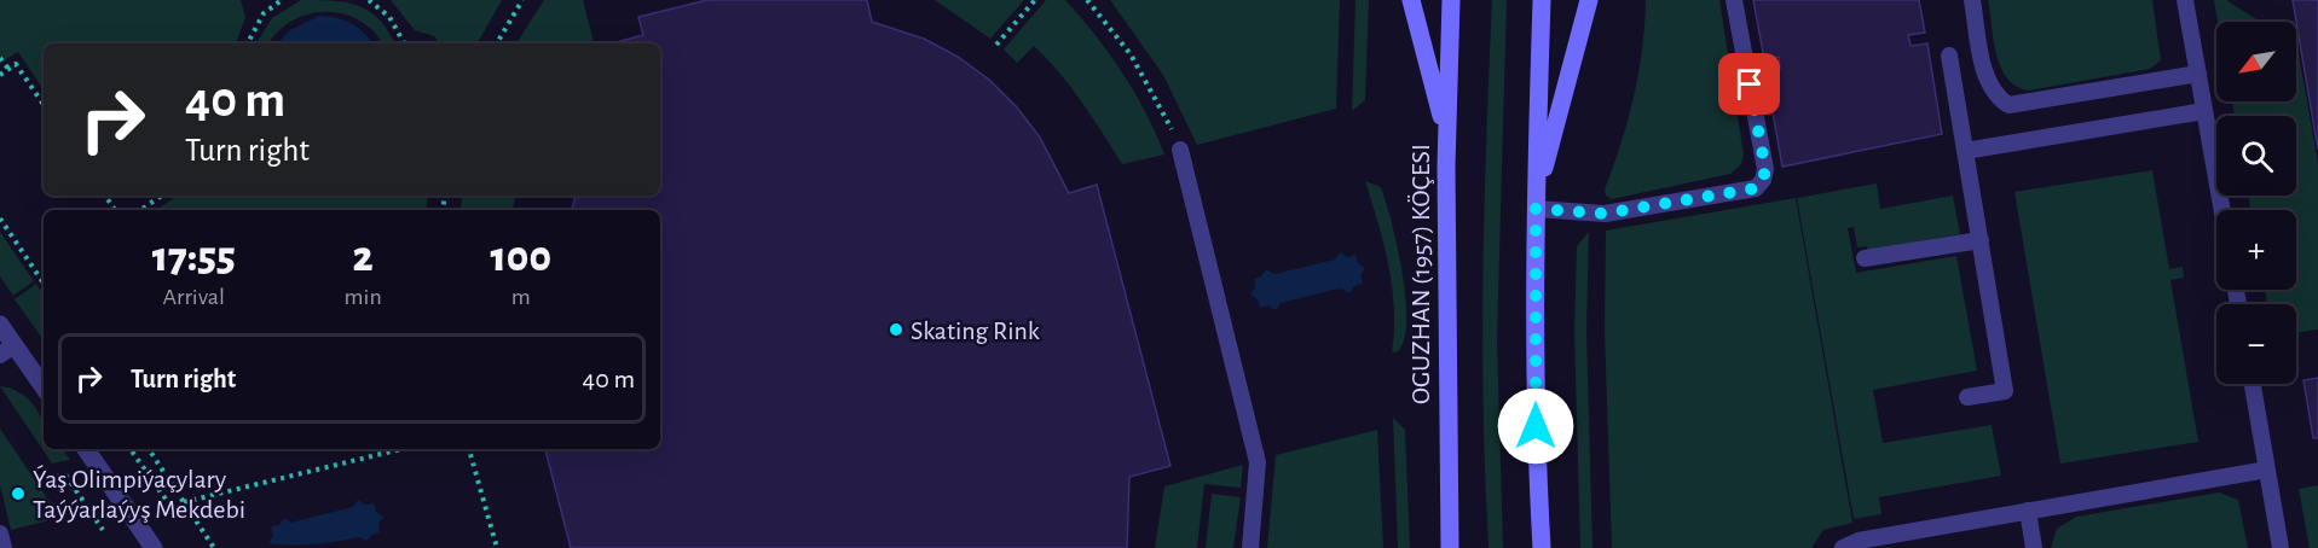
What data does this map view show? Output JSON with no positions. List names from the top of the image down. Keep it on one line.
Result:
{"streets":{"main road":["OGUZHAN (1957) KÖÇESI"]},"places":["Skating Rink","Ýaş Olimpiýaçylary Taýýarlaýyş Mekdebi"],"north":"bottom left","page":{"map_buttons":["+","−"],"turn":["40 m","Turn right"],"eta":["17:55","Arrival","2","min","100","m"],"list":[{"name":"Turn right","value":"40 m"}]}}
